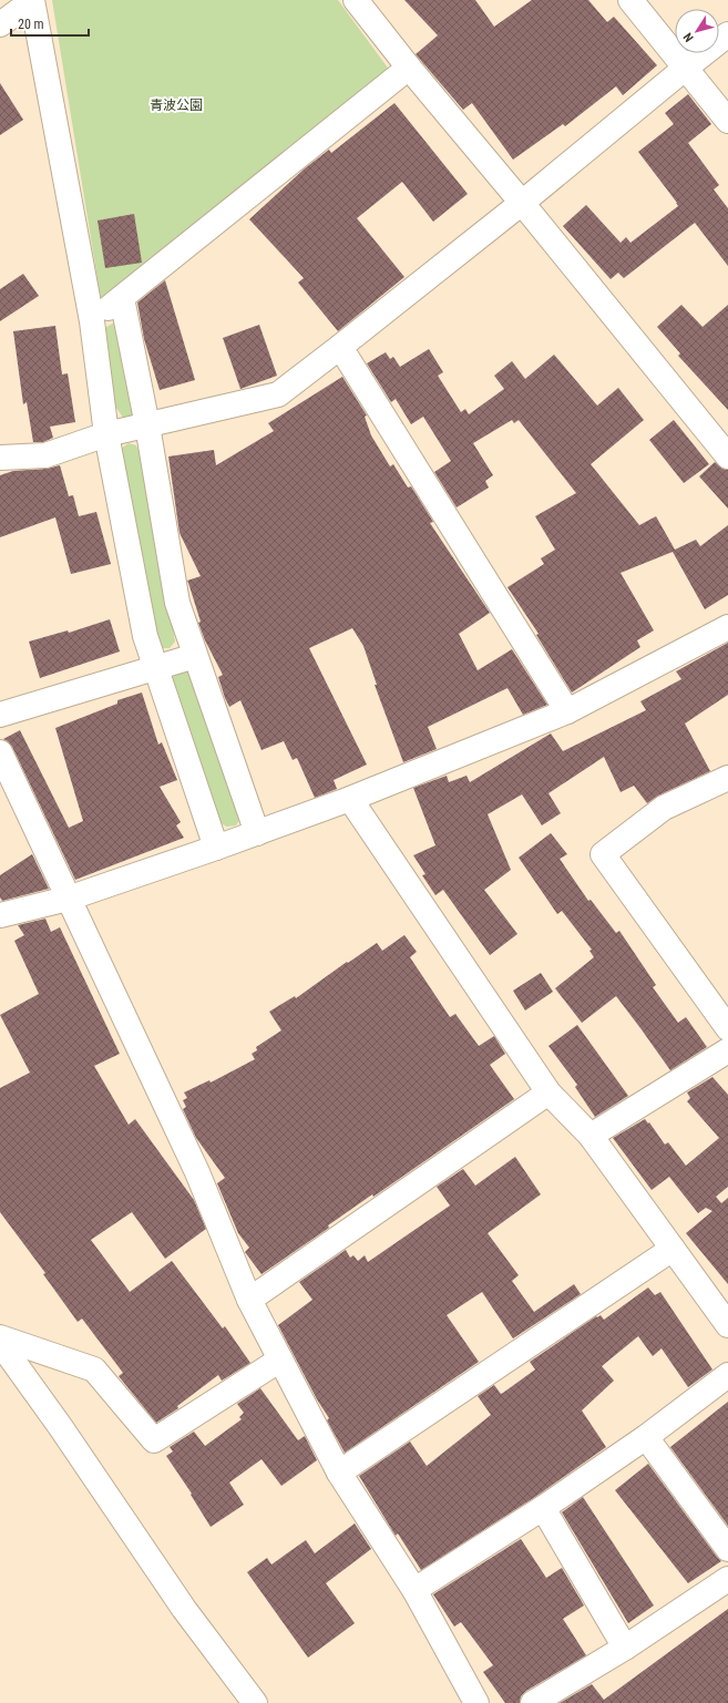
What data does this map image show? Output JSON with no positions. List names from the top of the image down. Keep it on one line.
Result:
{"parks":["青波公園"],"scale_bar":"20 m","north":"bottom left"}
